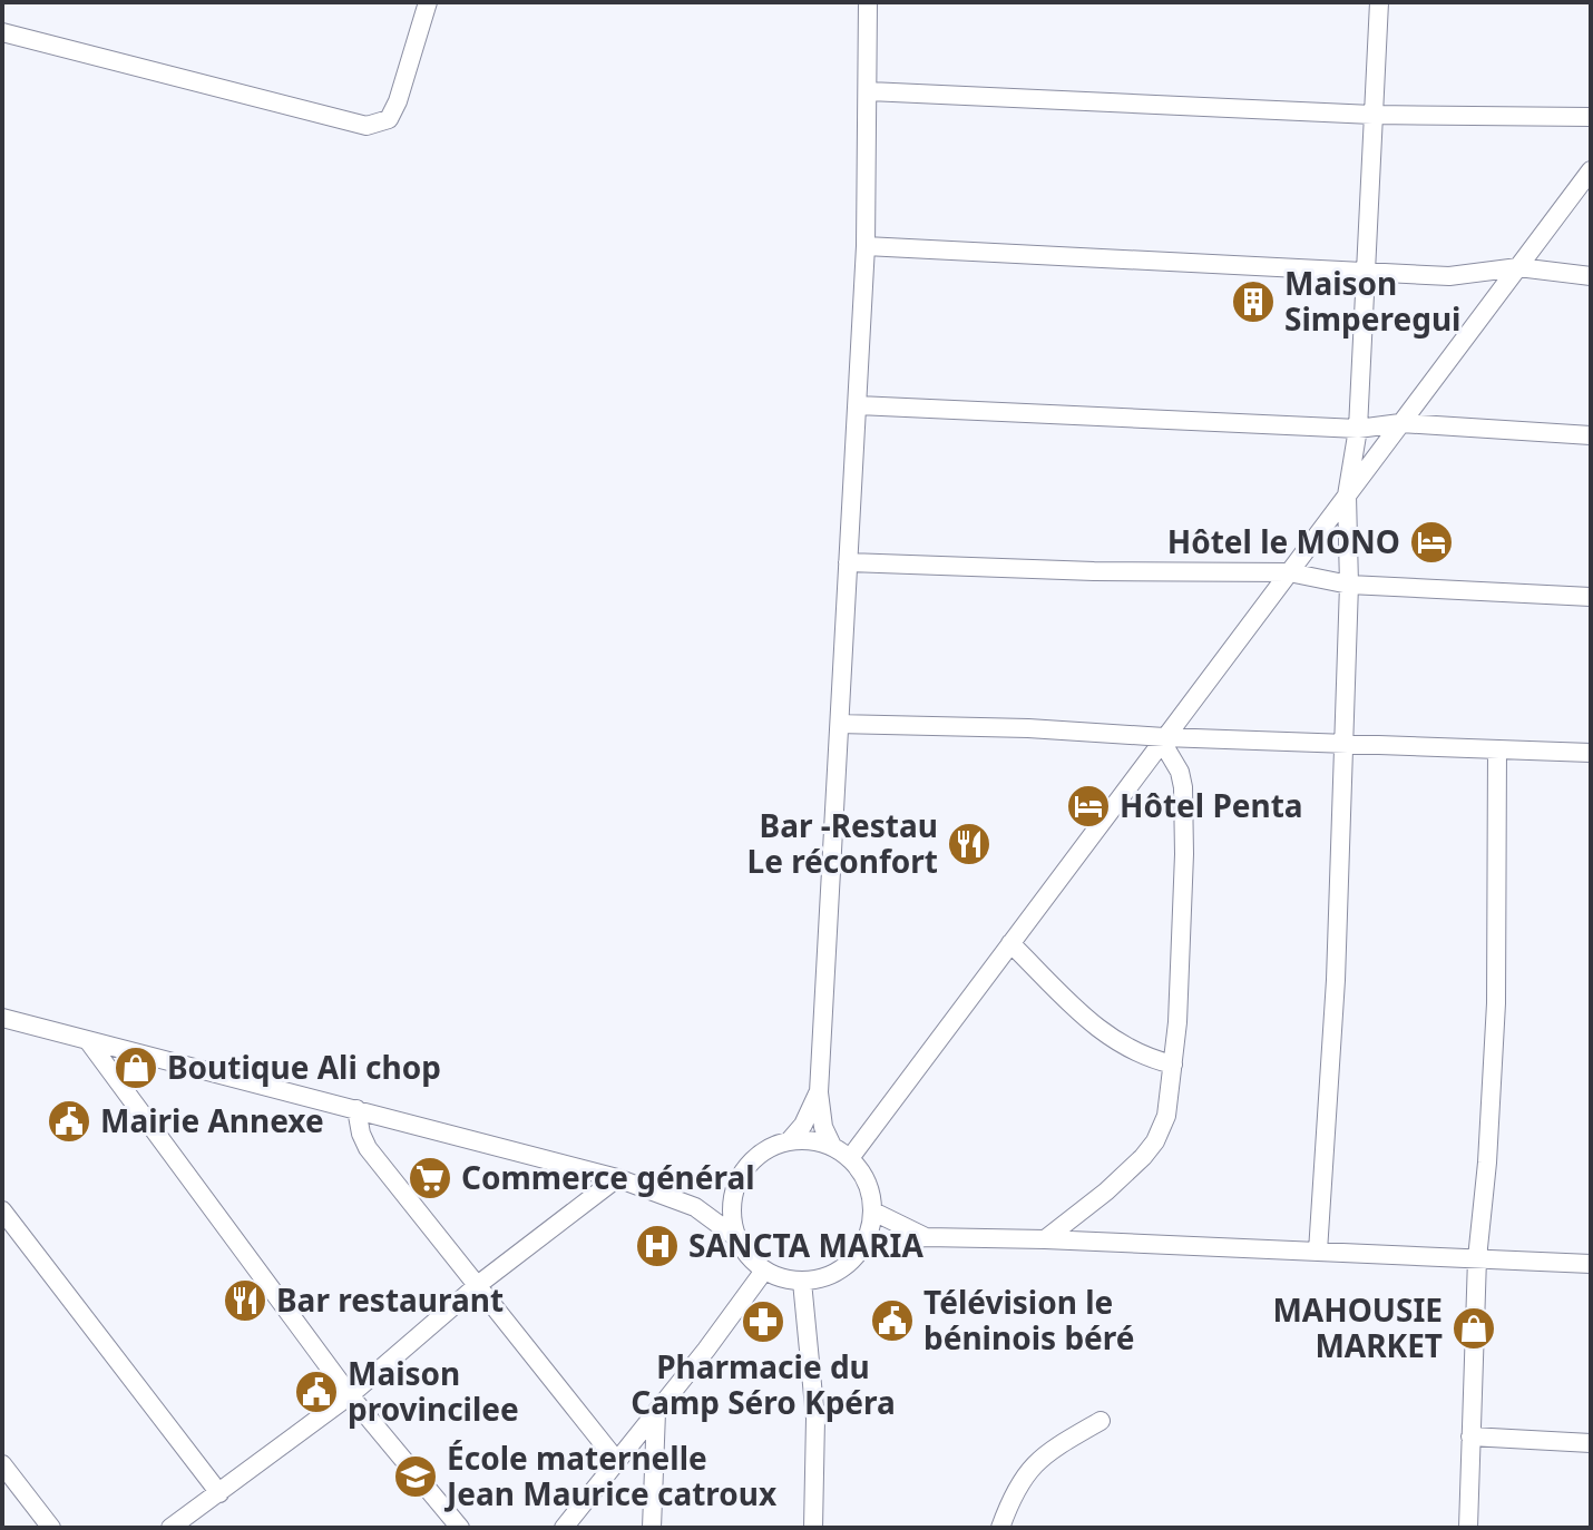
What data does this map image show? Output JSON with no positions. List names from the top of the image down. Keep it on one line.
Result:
{"places":{"building":["Maison Simperegui"],"hotel":["Hôtel le MONO","Hôtel Penta"],"restaurant":["Bar -Restau Le réconfort","Bar restaurant"],"shop":["Boutique Ali chop","MAHOUSIE MARKET"],"public building":["Mairie Annexe","Télévision le béninois béré","Maison provincilee"],"supermarket":["Commerce général"],"hospital":["SANCTA MARIA"],"pharmacy":["Pharmacie du Camp Séro Kpéra"],"school or university":["École maternelle Jean Maurice catroux"]}}
